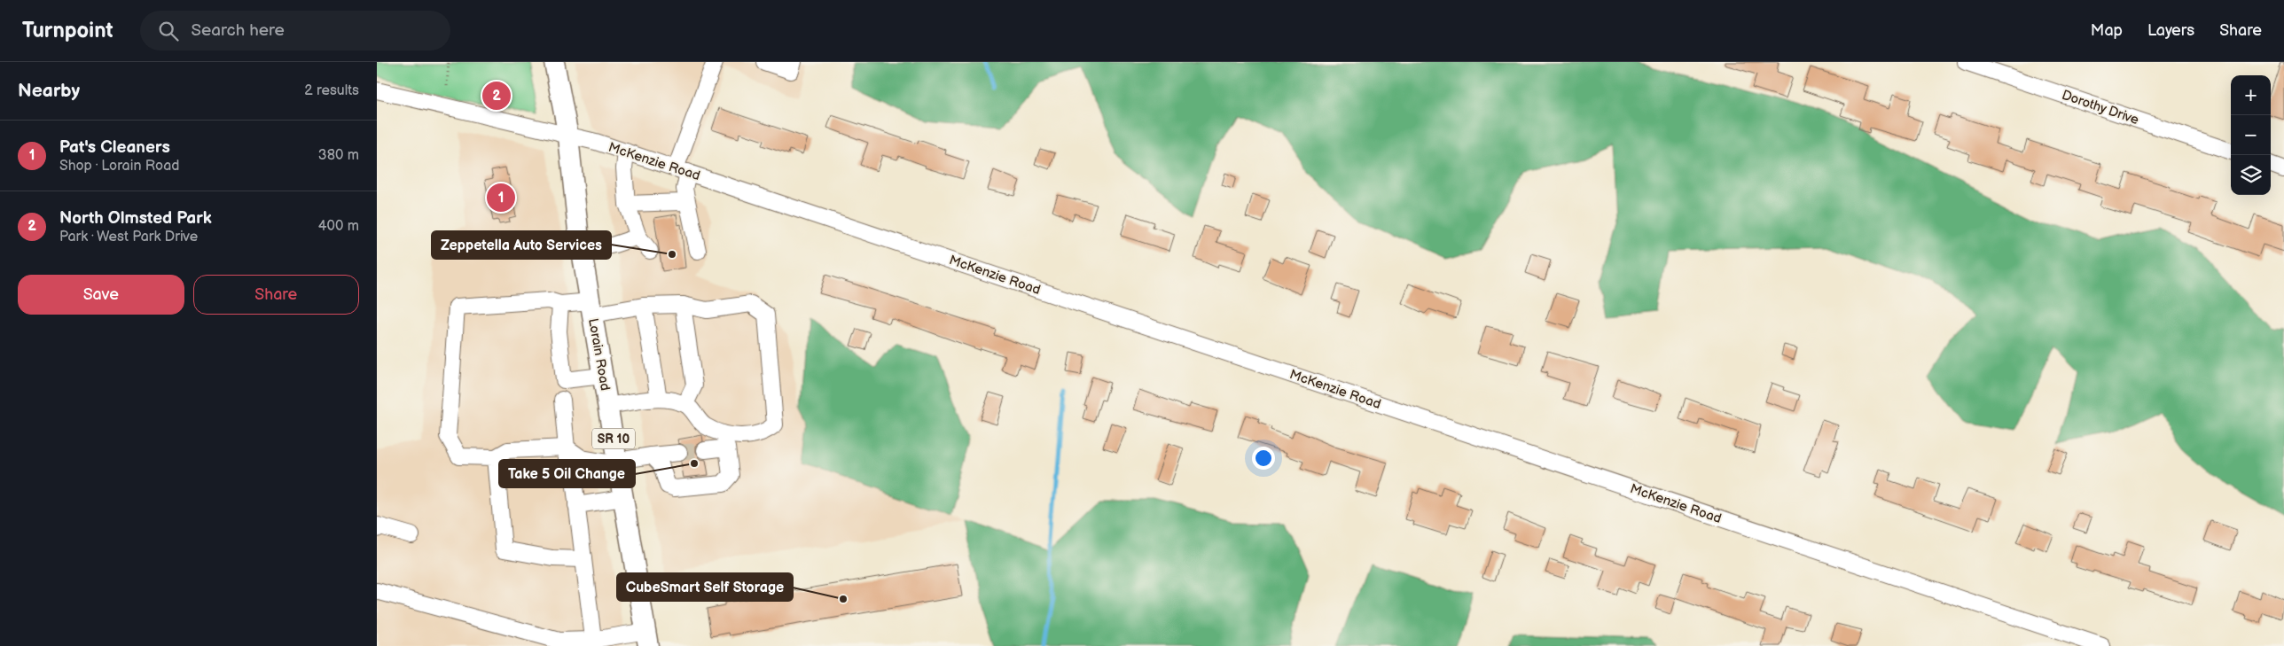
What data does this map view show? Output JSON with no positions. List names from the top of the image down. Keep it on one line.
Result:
{"streets":{"main road":["Lorain Road","SR 10"],"street":["Dorothy Drive","McKenzie Road"]},"crossings":[["McKenzie Road","Lorain Road"]],"places":["Zeppetella Auto Services","Take 5 Oil Change","CubeSmart Self Storage"],"page":{"header":"Turnpoint","search":"Search here","nav":["Map","Layers","Share"],"heading":["Nearby","2 results"],"map_buttons":["+","−"],"pins":["2","1"],"list":[{"mark":"1","name":"Pat's Cleaners","note":"Shop · Lorain Road","value":"380 m"},{"mark":"2","name":"North Olmsted Park","note":"Park · West Park Drive","value":"400 m"}],"buttons":["Save","Share"]}}
